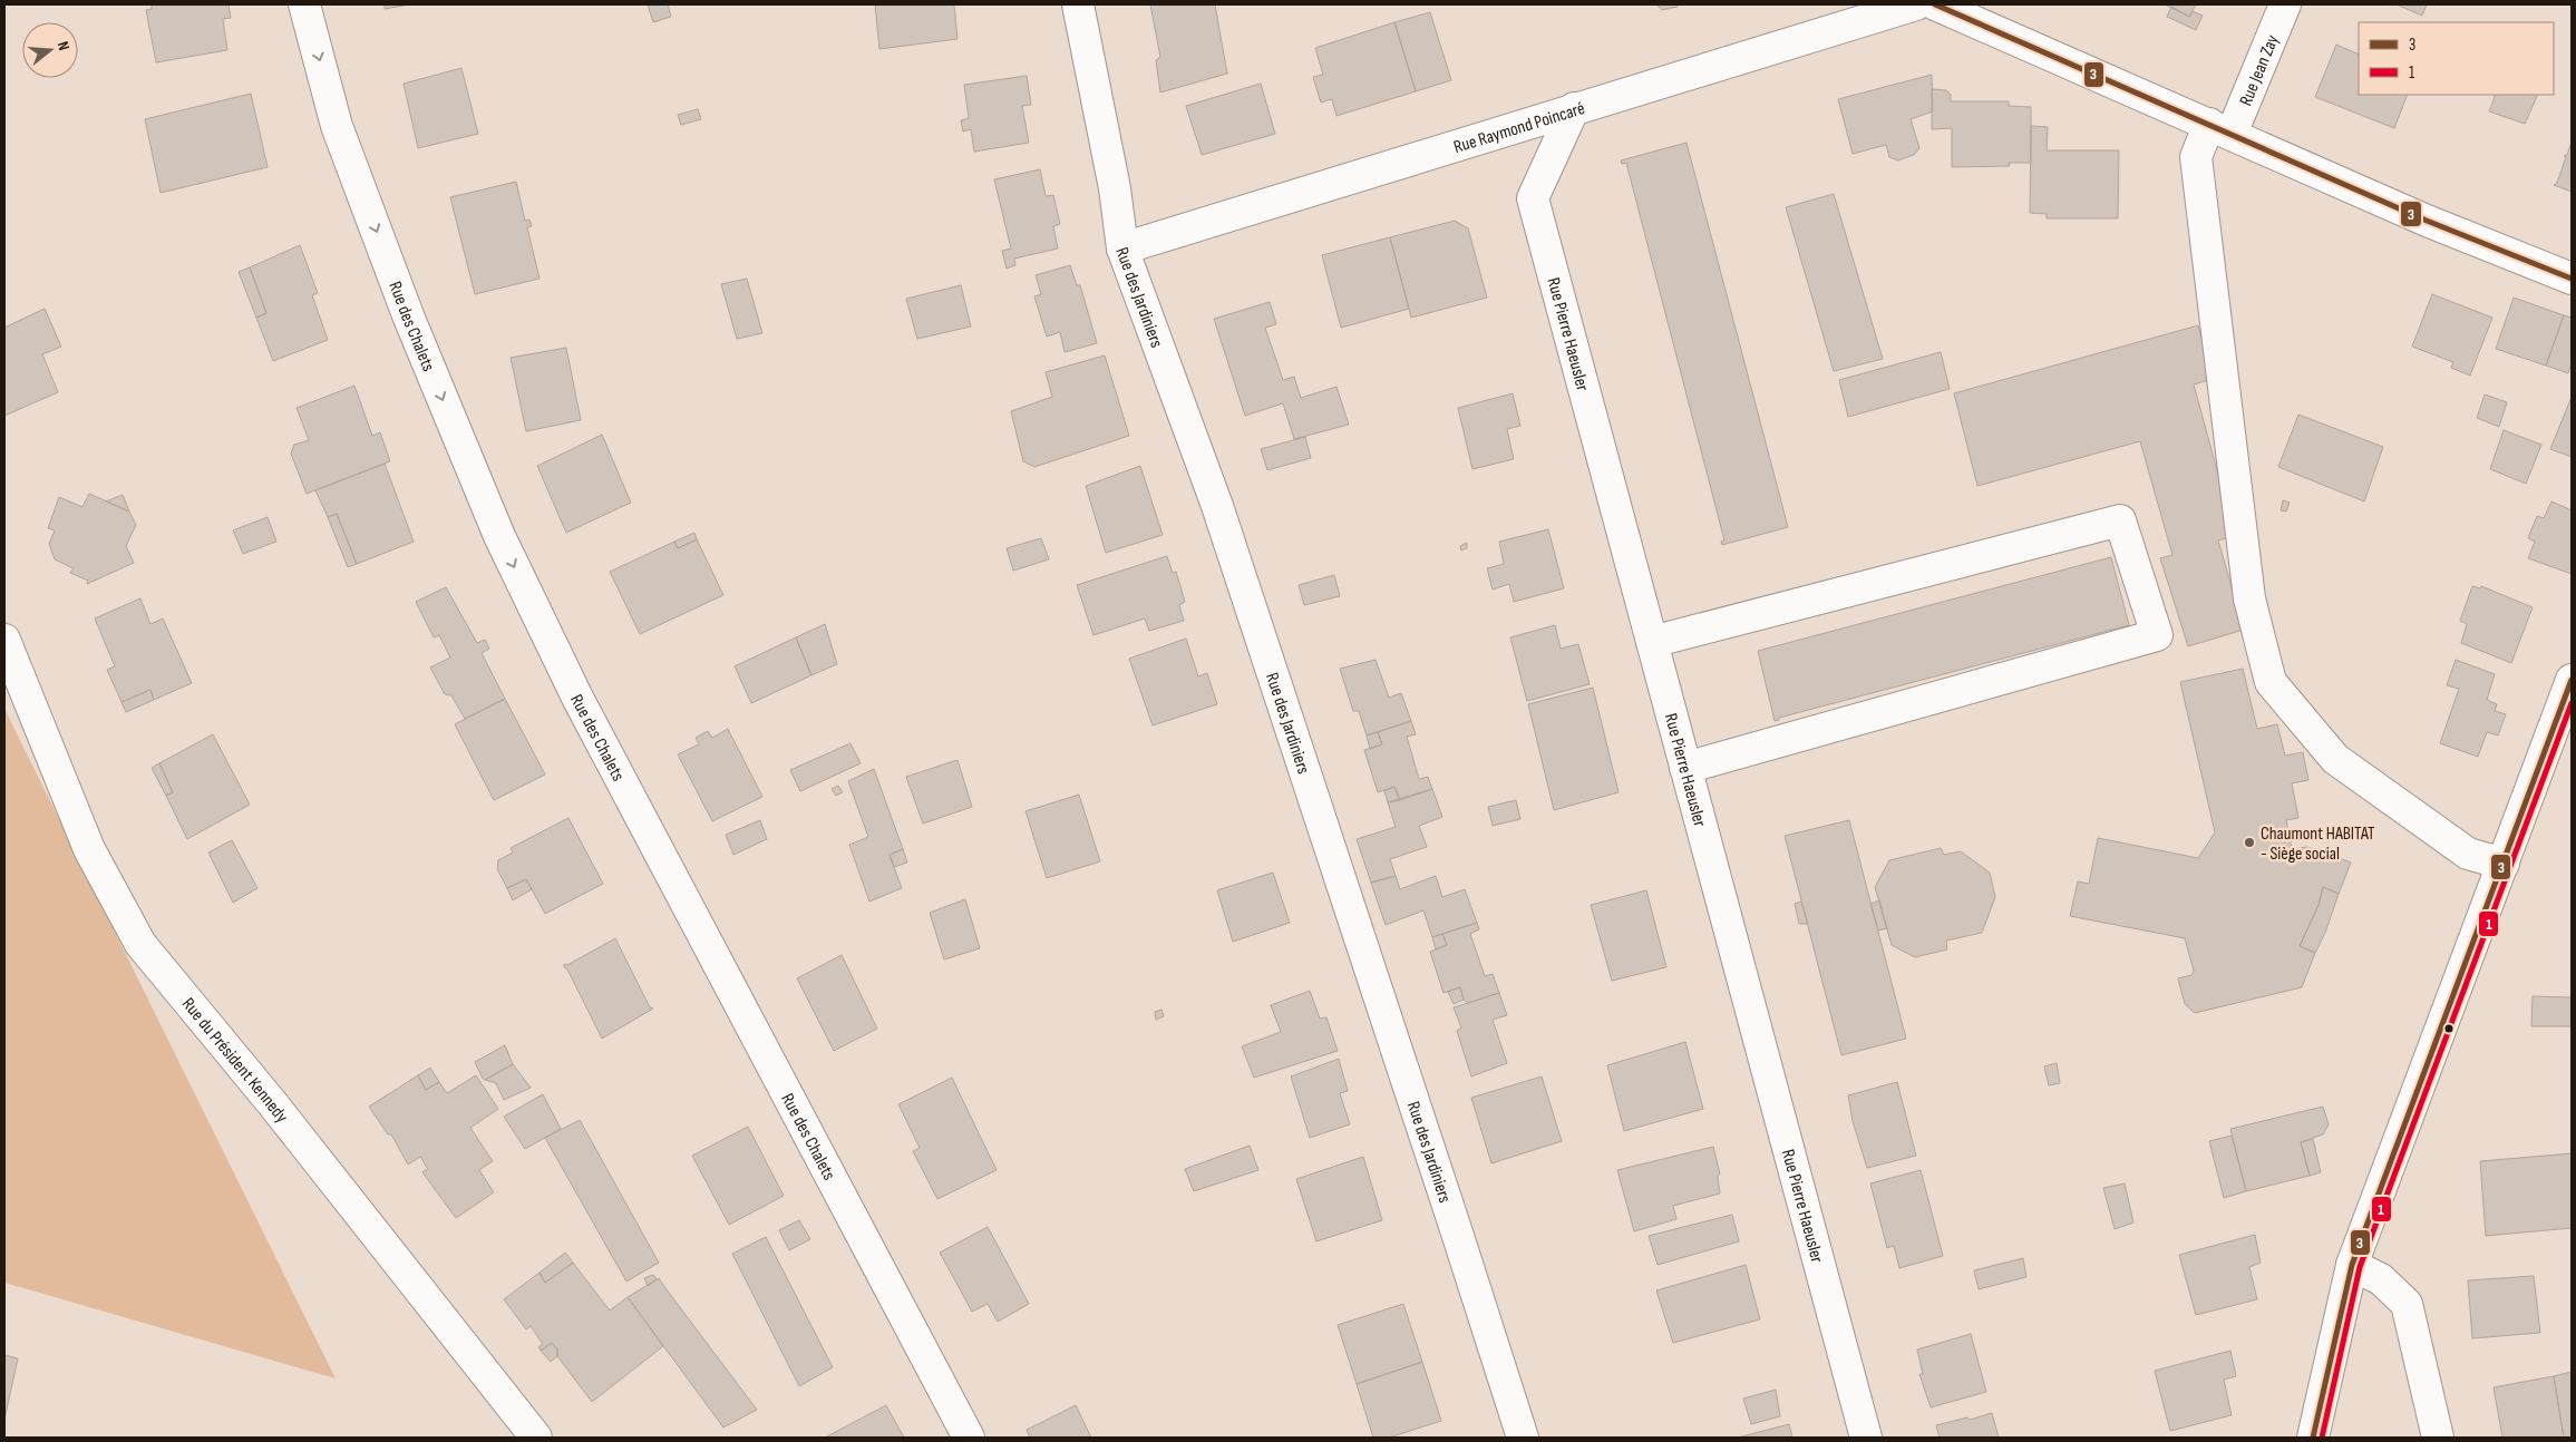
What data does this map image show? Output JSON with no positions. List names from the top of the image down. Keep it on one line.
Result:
{"streets":{"street":["Rue Jean Zay","Rue Raymond Poincaré","Rue des Jardiniers","Rue des Chalets","Rue Pierre Haeusler","Rue du Président Kennedy"]},"crossings":[["Rue Raymond Poincaré","Rue des Jardiniers"],["Rue Raymond Poincaré","Rue Pierre Haeusler"]],"one_way":["Rue des Chalets"],"places":["Chaumont HABITAT - Siège social"],"lines":["transit line 3","transit line 1"],"legend":["3","1"],"north":"right"}
